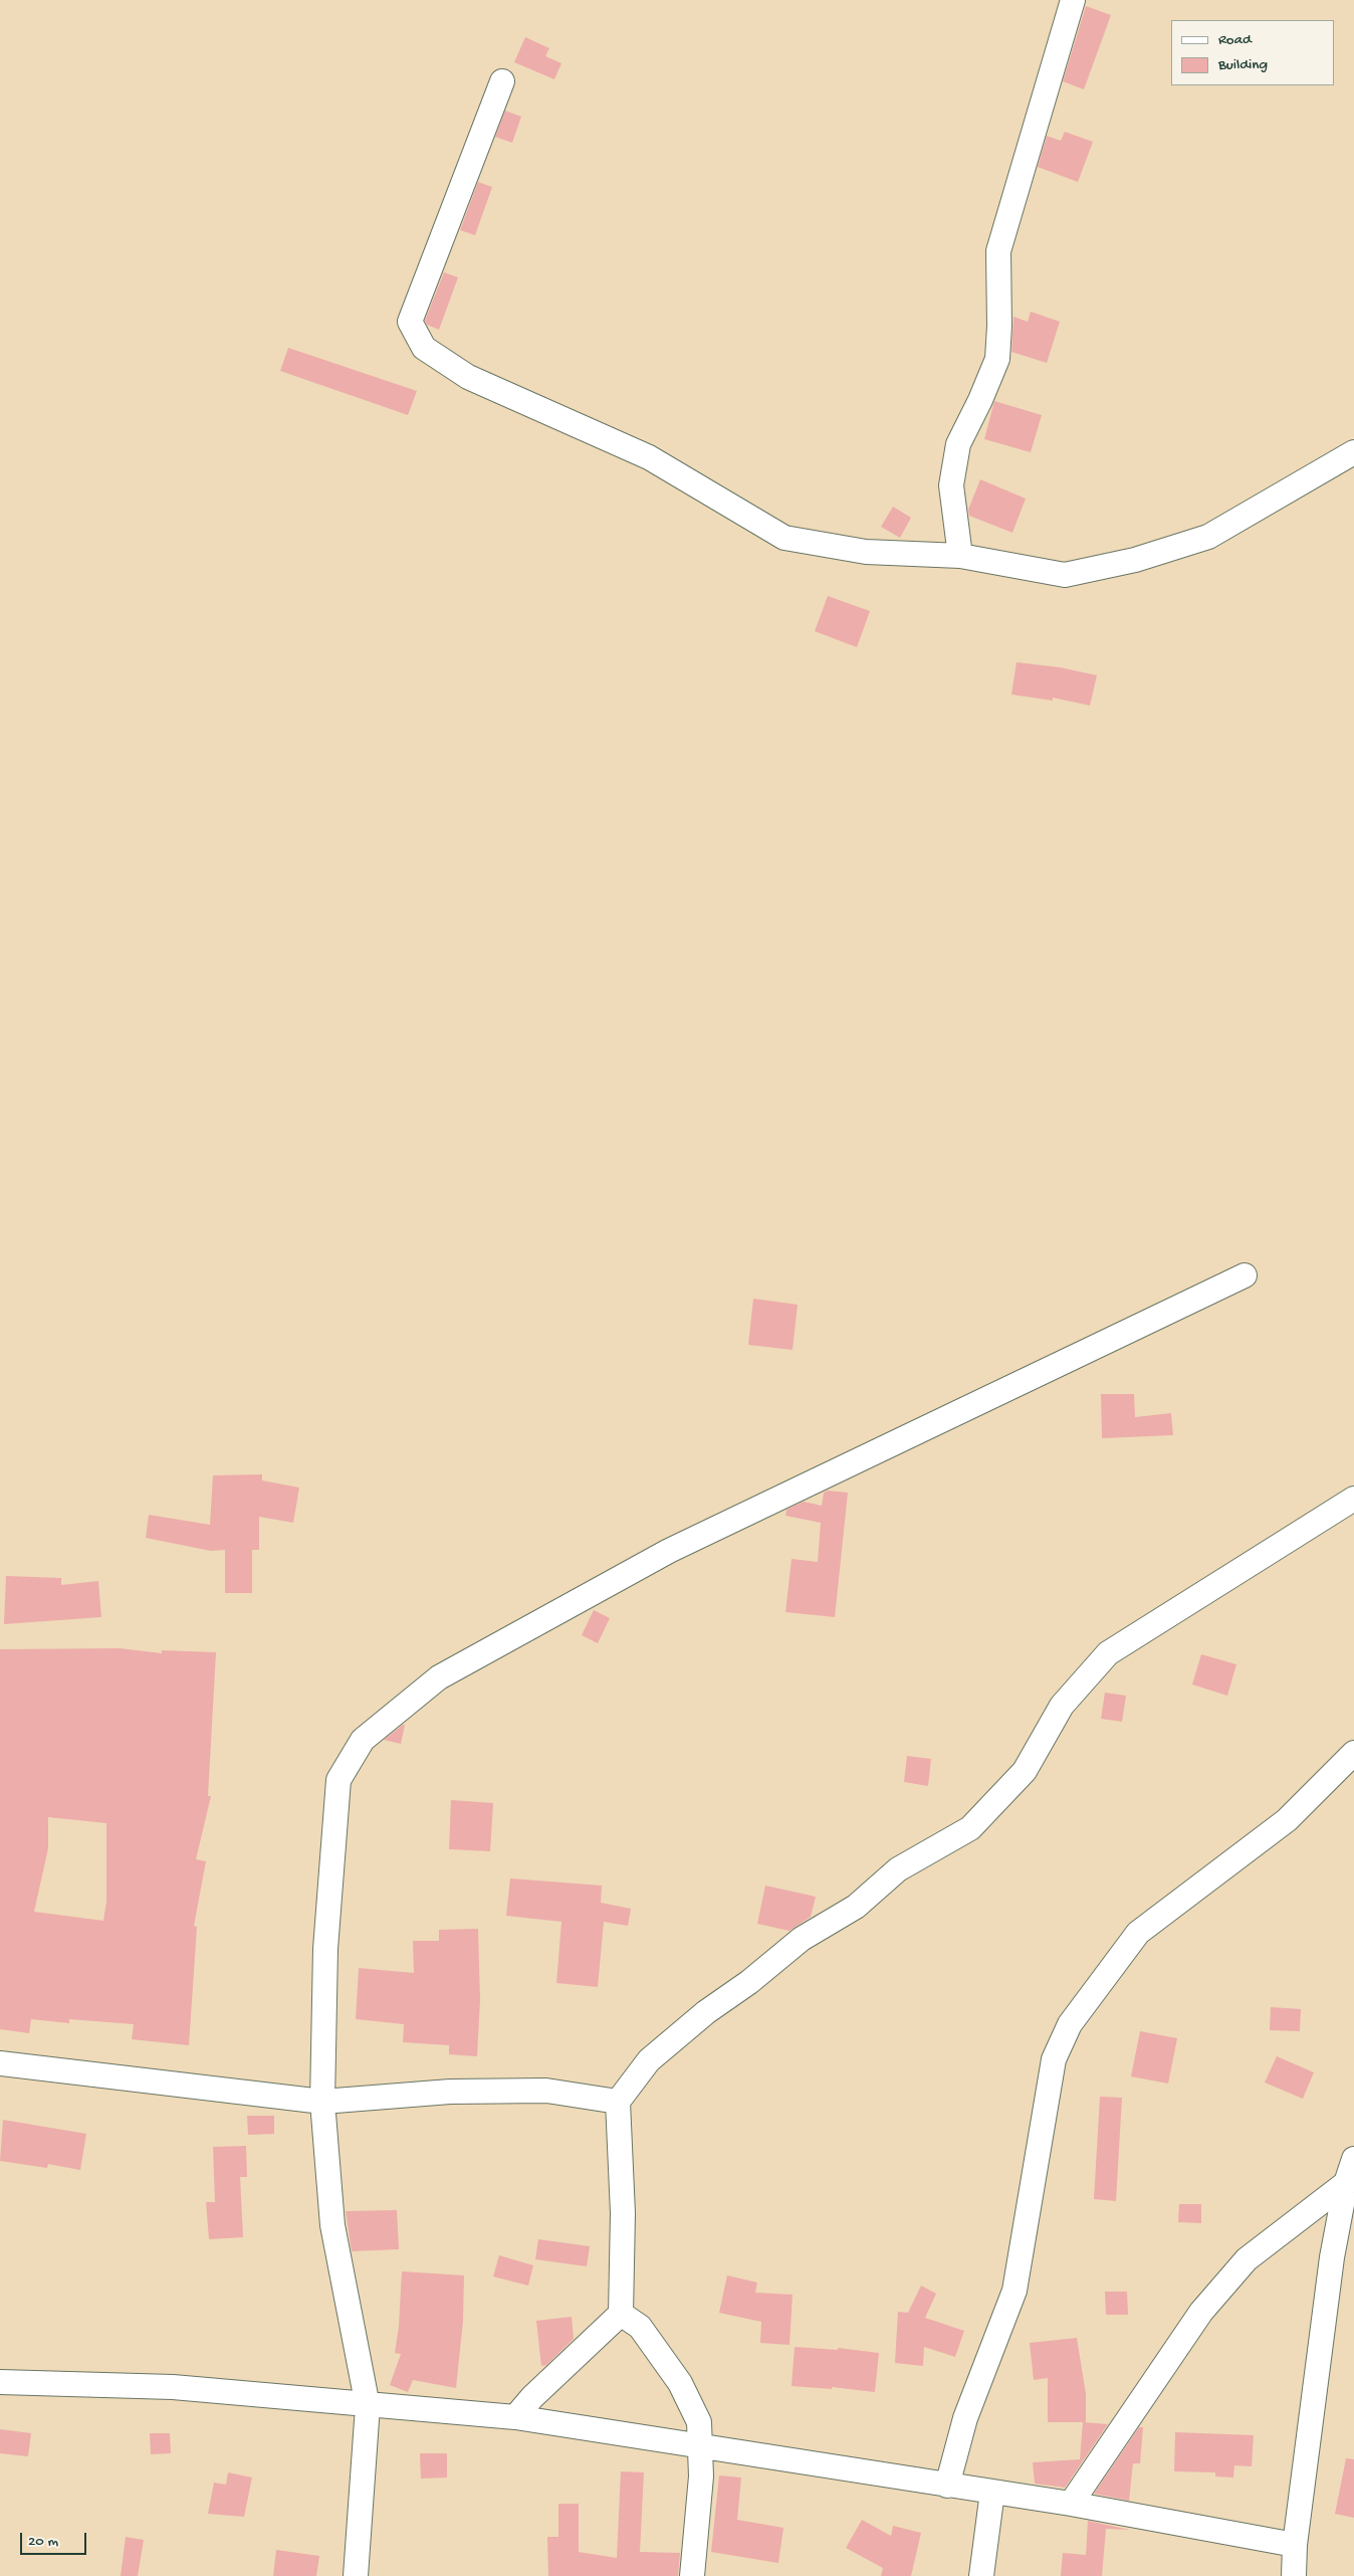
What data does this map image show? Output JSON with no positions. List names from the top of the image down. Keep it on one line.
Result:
{"legend":["Road","Building"],"scale_bar":"20 m"}
